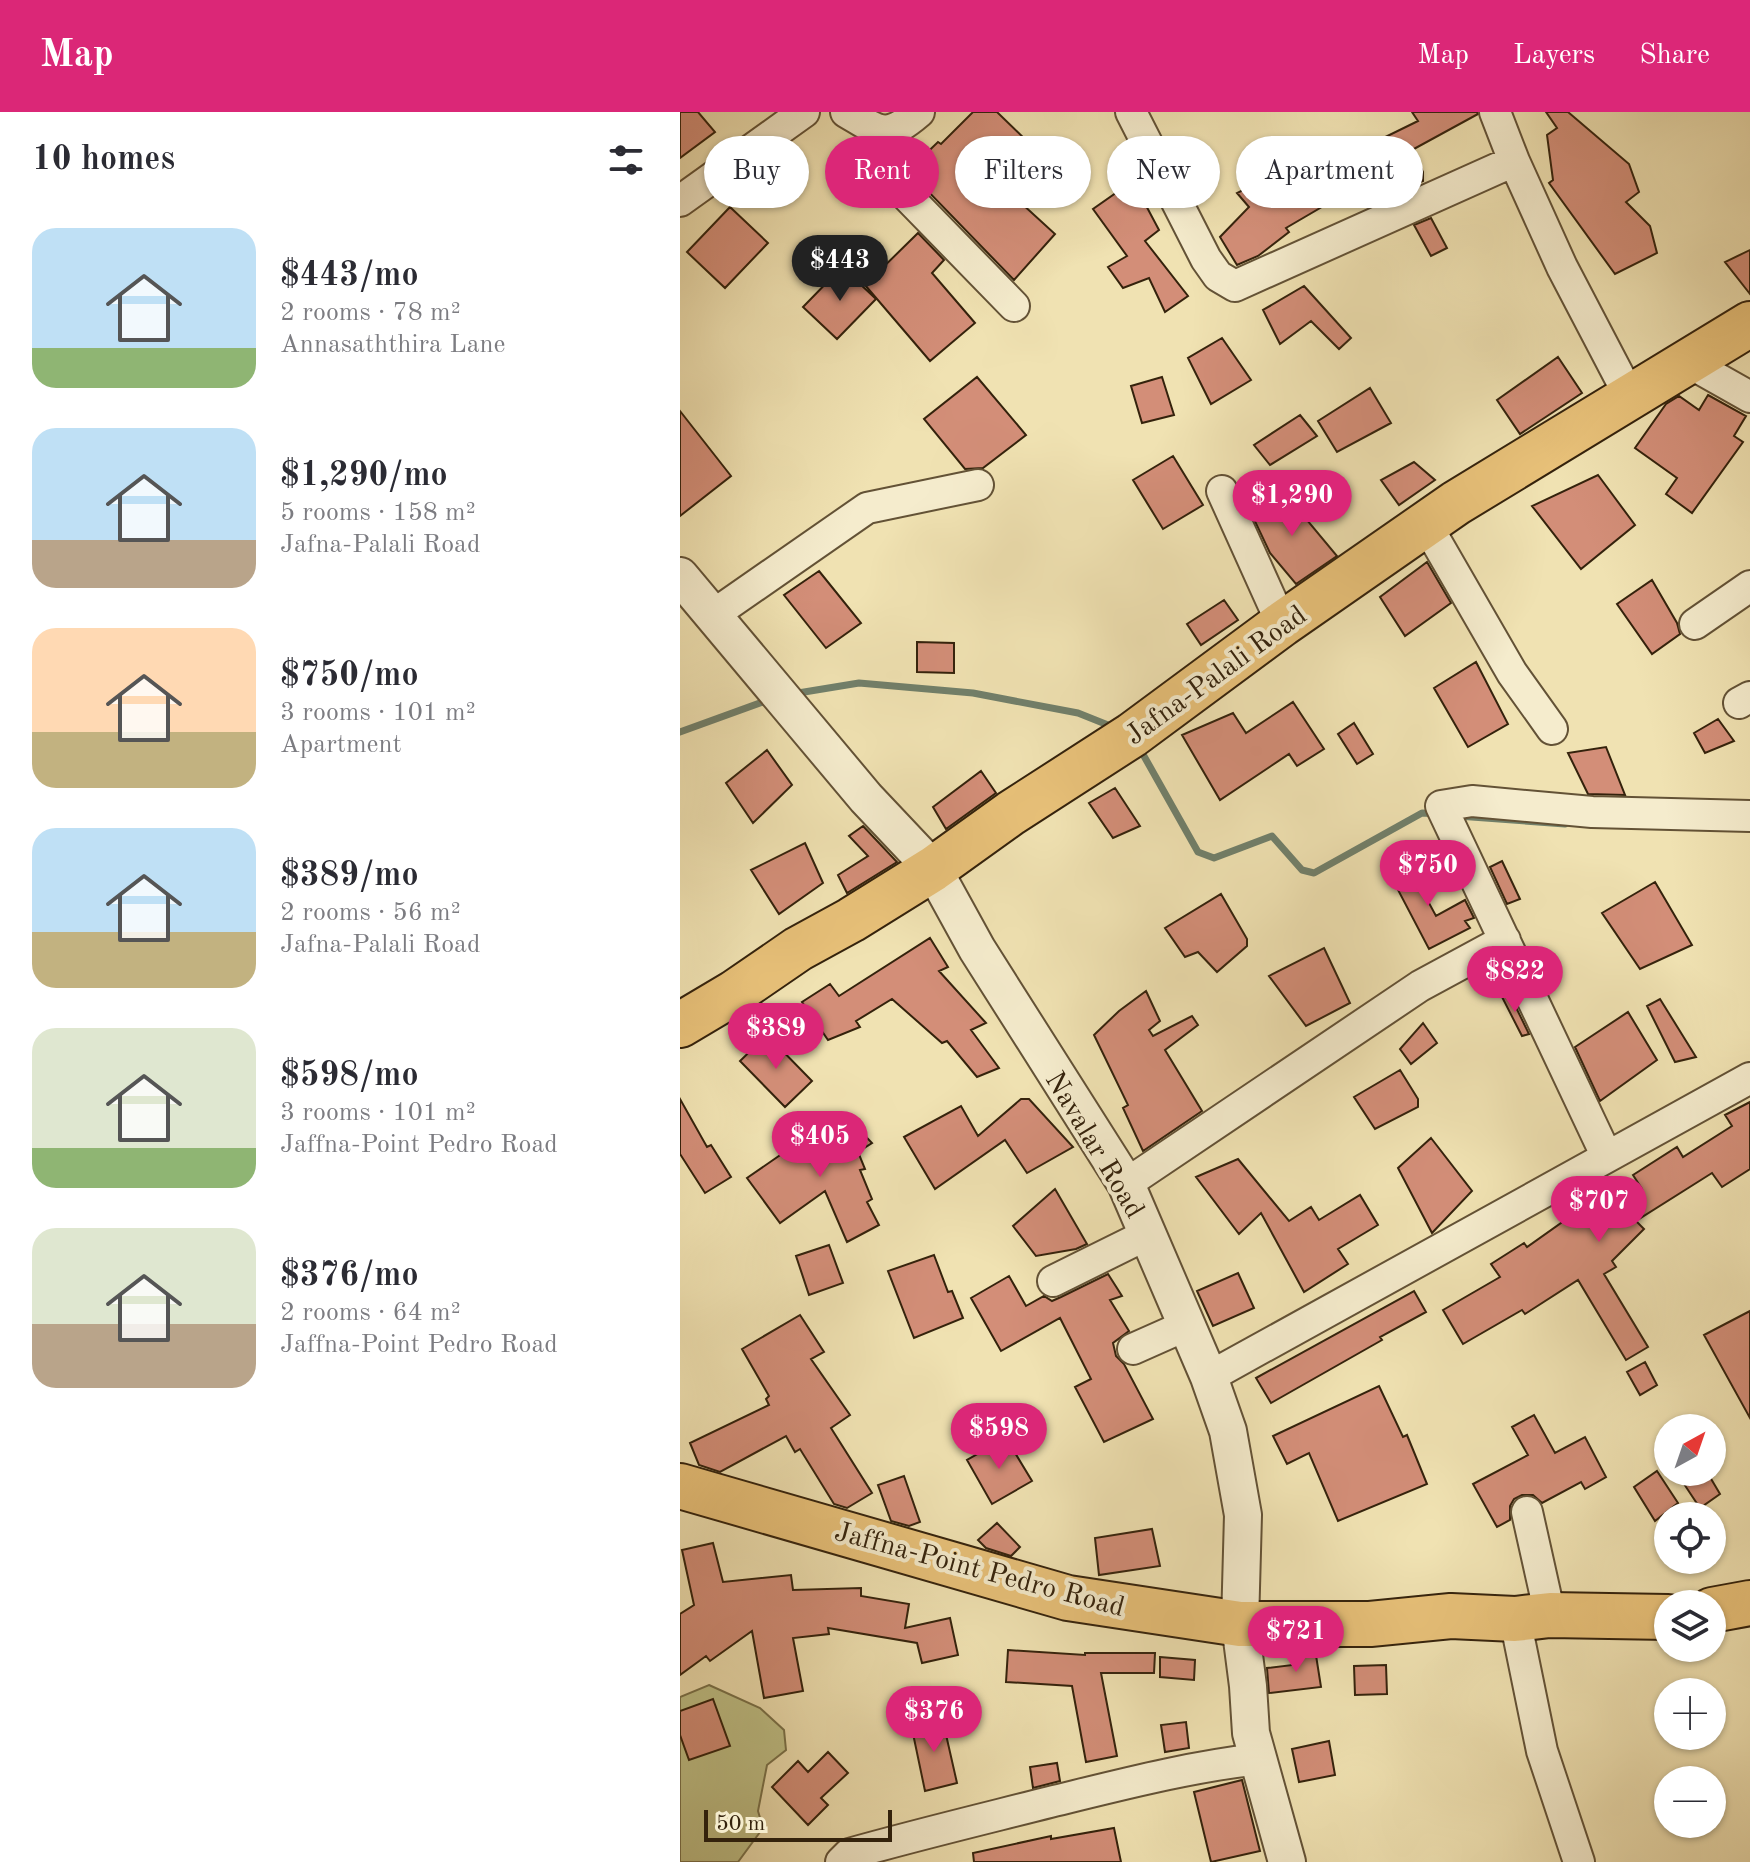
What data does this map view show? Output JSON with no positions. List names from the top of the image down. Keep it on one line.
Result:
{"streets":{"main road":["Jafna-Palali Road","Jaffna-Point Pedro Road"],"street":["Navalar Road"]},"crossings":[["Jafna-Palali Road","Navalar Road"],["Navalar Road","Jaffna-Point Pedro Road"]],"scale_bar":"50 m","north":"top right","page":{"header":"Map","nav":["Map","Layers","Share"],"heading":"10 homes","chip":["Buy","Rent","Filters","New","Apartment"],"list":[{"name":"$443/mo","note":"2 rooms · 78 m² · Annasaththira Lane"},{"name":"$1,290/mo","note":"5 rooms · 158 m² · Jafna-Palali Road"},{"name":"$750/mo","note":"3 rooms · 101 m² · Apartment"},{"name":"$389/mo","note":"2 rooms · 56 m² · Jafna-Palali Road"},{"name":"$598/mo","note":"3 rooms · 101 m² · Jaffna-Point Pedro Road"},{"name":"$376/mo","note":"2 rooms · 64 m² · Jaffna-Point Pedro Road"}],"price":["$443","$1,290","$750","$822","$389","$405","$707","$598","$721","$376"],"map_buttons":["+","−"],"scale":"50 m"}}
